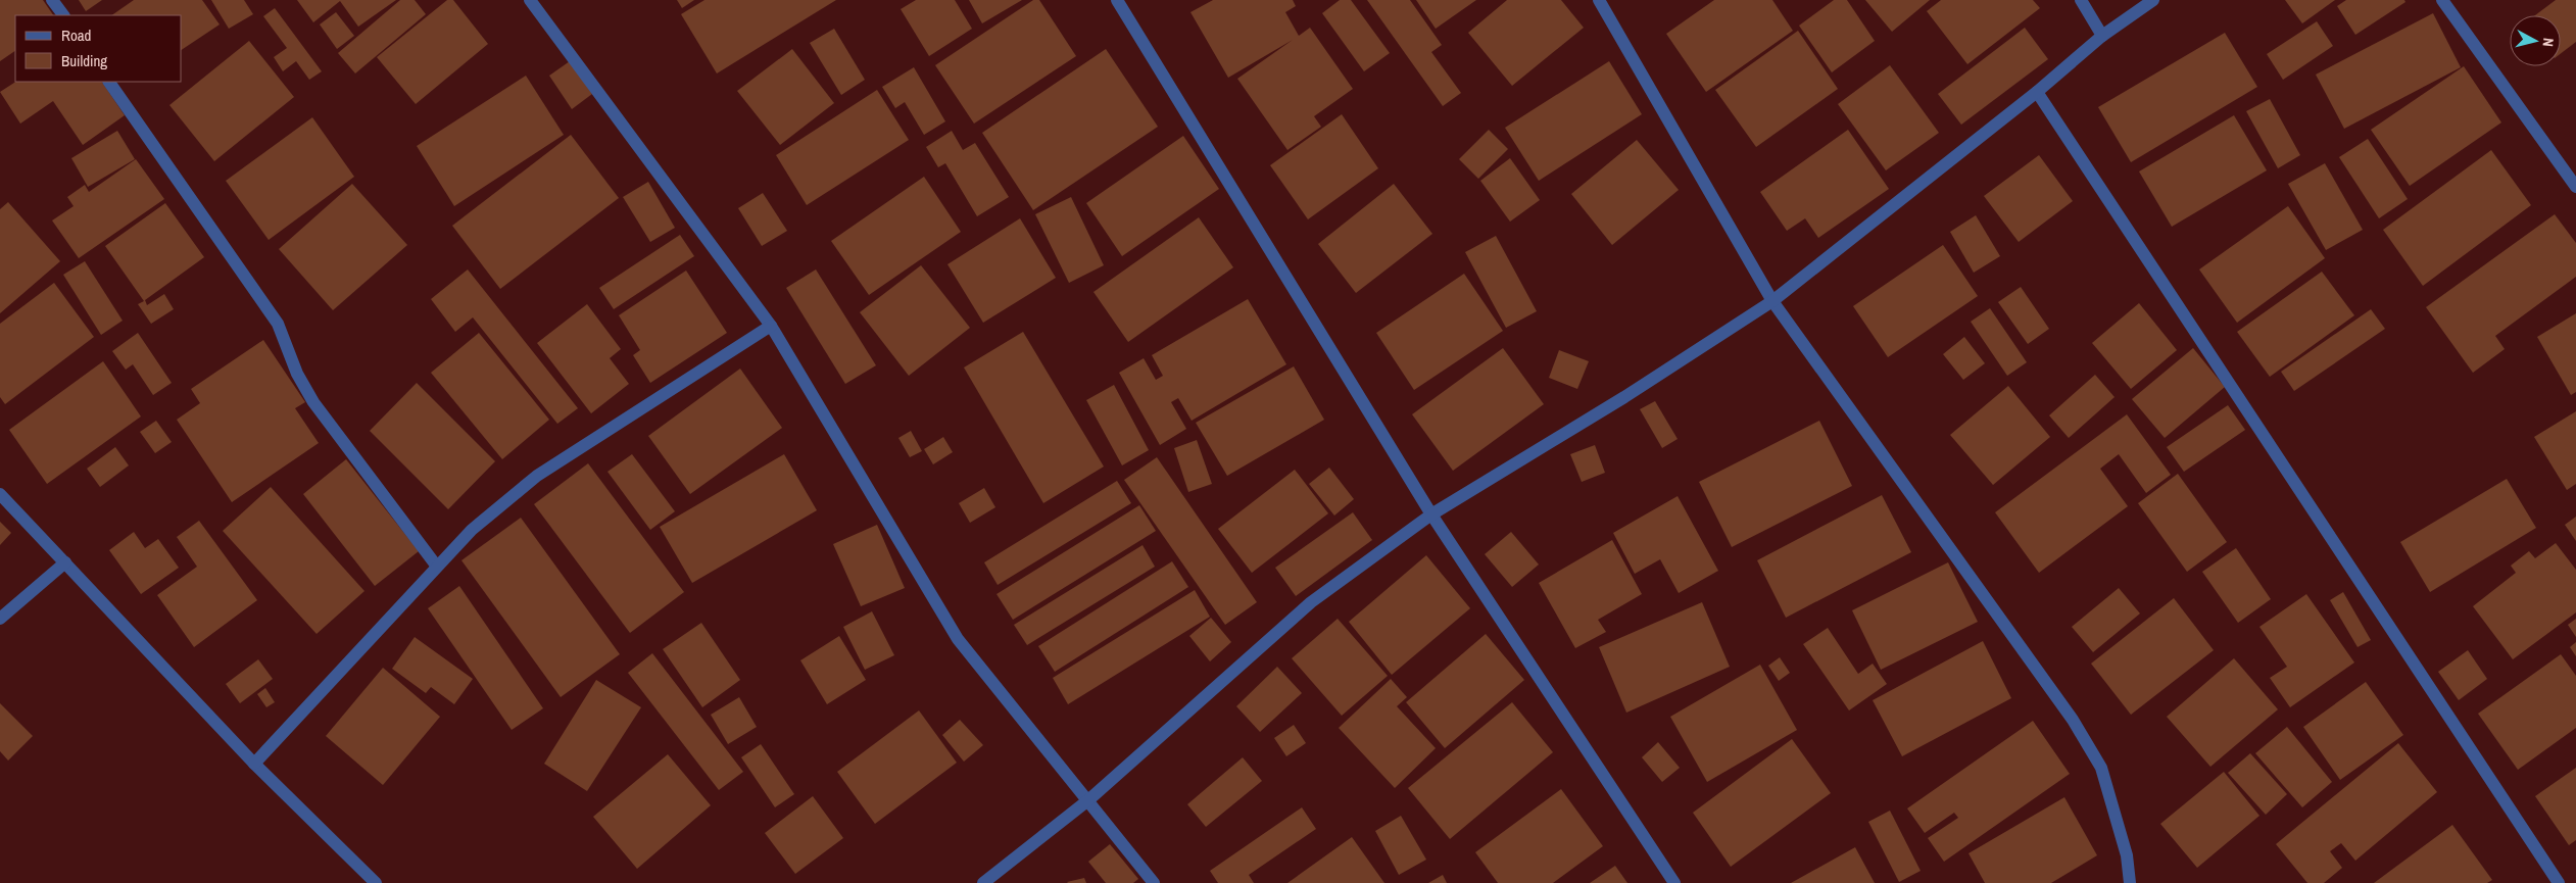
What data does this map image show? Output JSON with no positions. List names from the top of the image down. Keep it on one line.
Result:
{"legend":["Road","Building"],"north":"right"}
